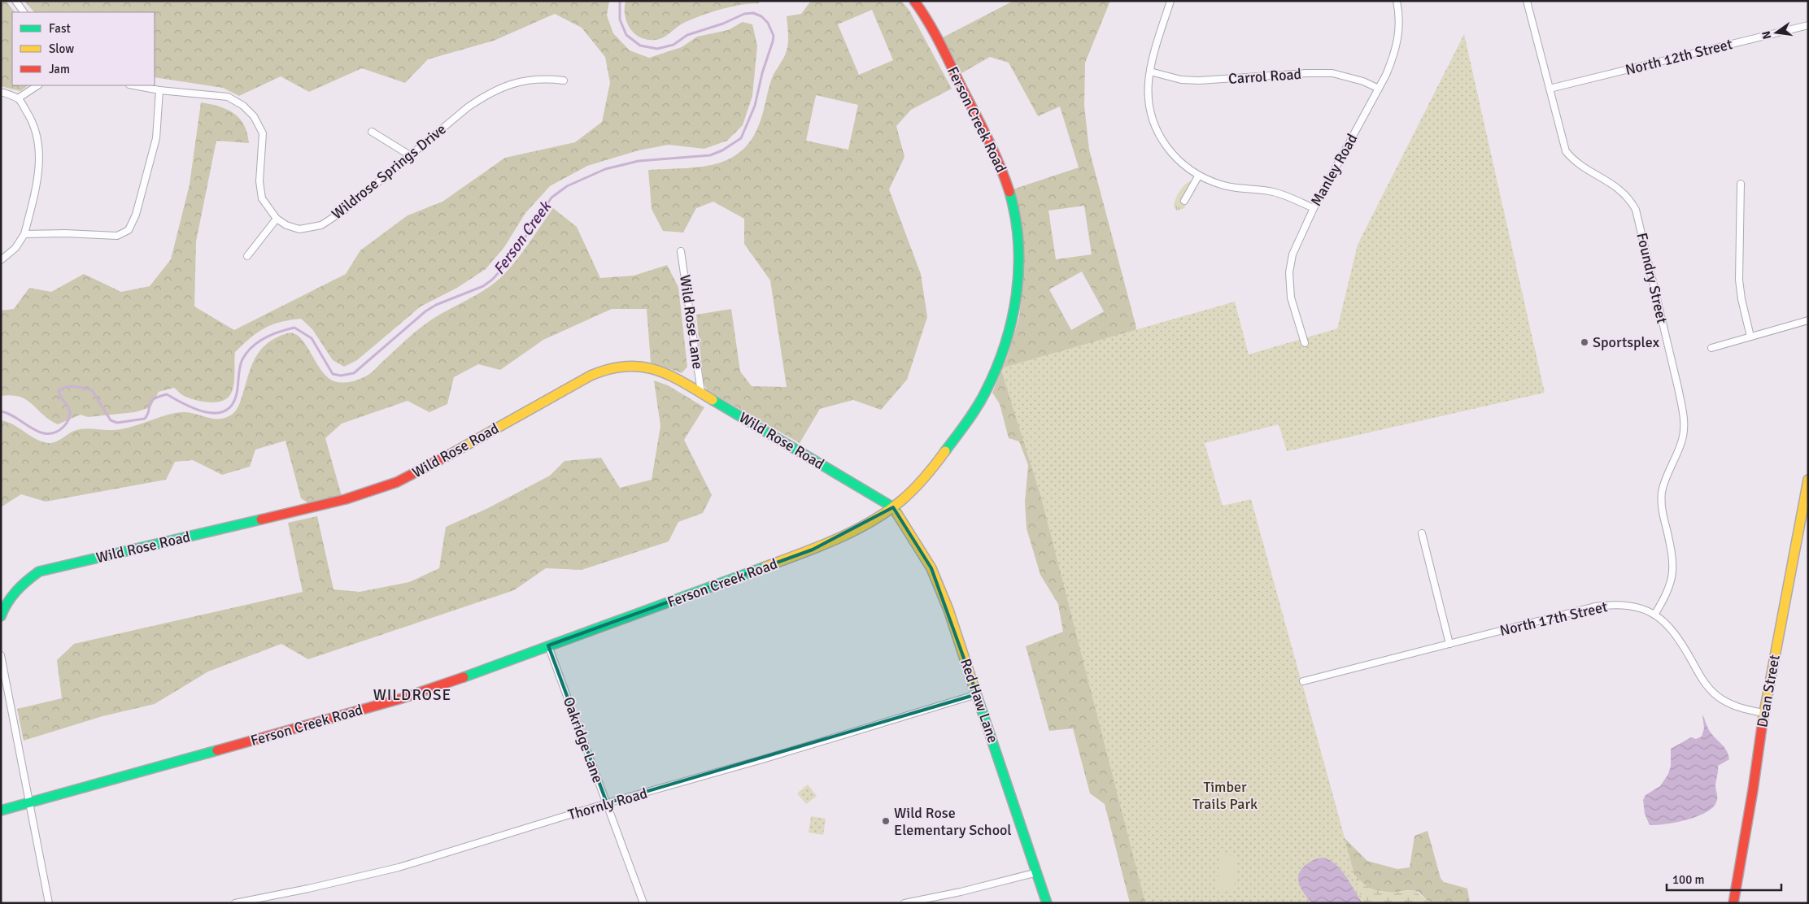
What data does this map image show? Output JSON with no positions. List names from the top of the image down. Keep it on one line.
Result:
{"streets":{"street":["North 12th Street","Carrol Road","Ferson Creek Road","Manley Road","Wildrose Springs Drive","Foundry Street","Wild Rose Lane","Wild Rose Road","North 17th Street","Dean Street","Red Haw Lane","Oakridge Lane","Thornly Road"]},"crossings":[["North 12th Street","Foundry Street"],["Carrol Road","Manley Road"],["Ferson Creek Road","Wild Rose Road"],["Ferson Creek Road","Red Haw Lane"],["Ferson Creek Road","Oakridge Lane"],["Foundry Street","North 17th Street"],["Wild Rose Lane","Wild Rose Road"],["Wild Rose Road","Red Haw Lane"],["North 17th Street","Dean Street"],["Red Haw Lane","Thornly Road"],["Oakridge Lane","Thornly Road"]],"districts":["WILDROSE"],"water":["Ferson Creek"],"parks":["Timber Trails Park"],"places":["Sportsplex","Wild Rose Elementary School"],"legend":["Fast","Slow","Jam"],"scale_bar":"100 m","north":"left"}
